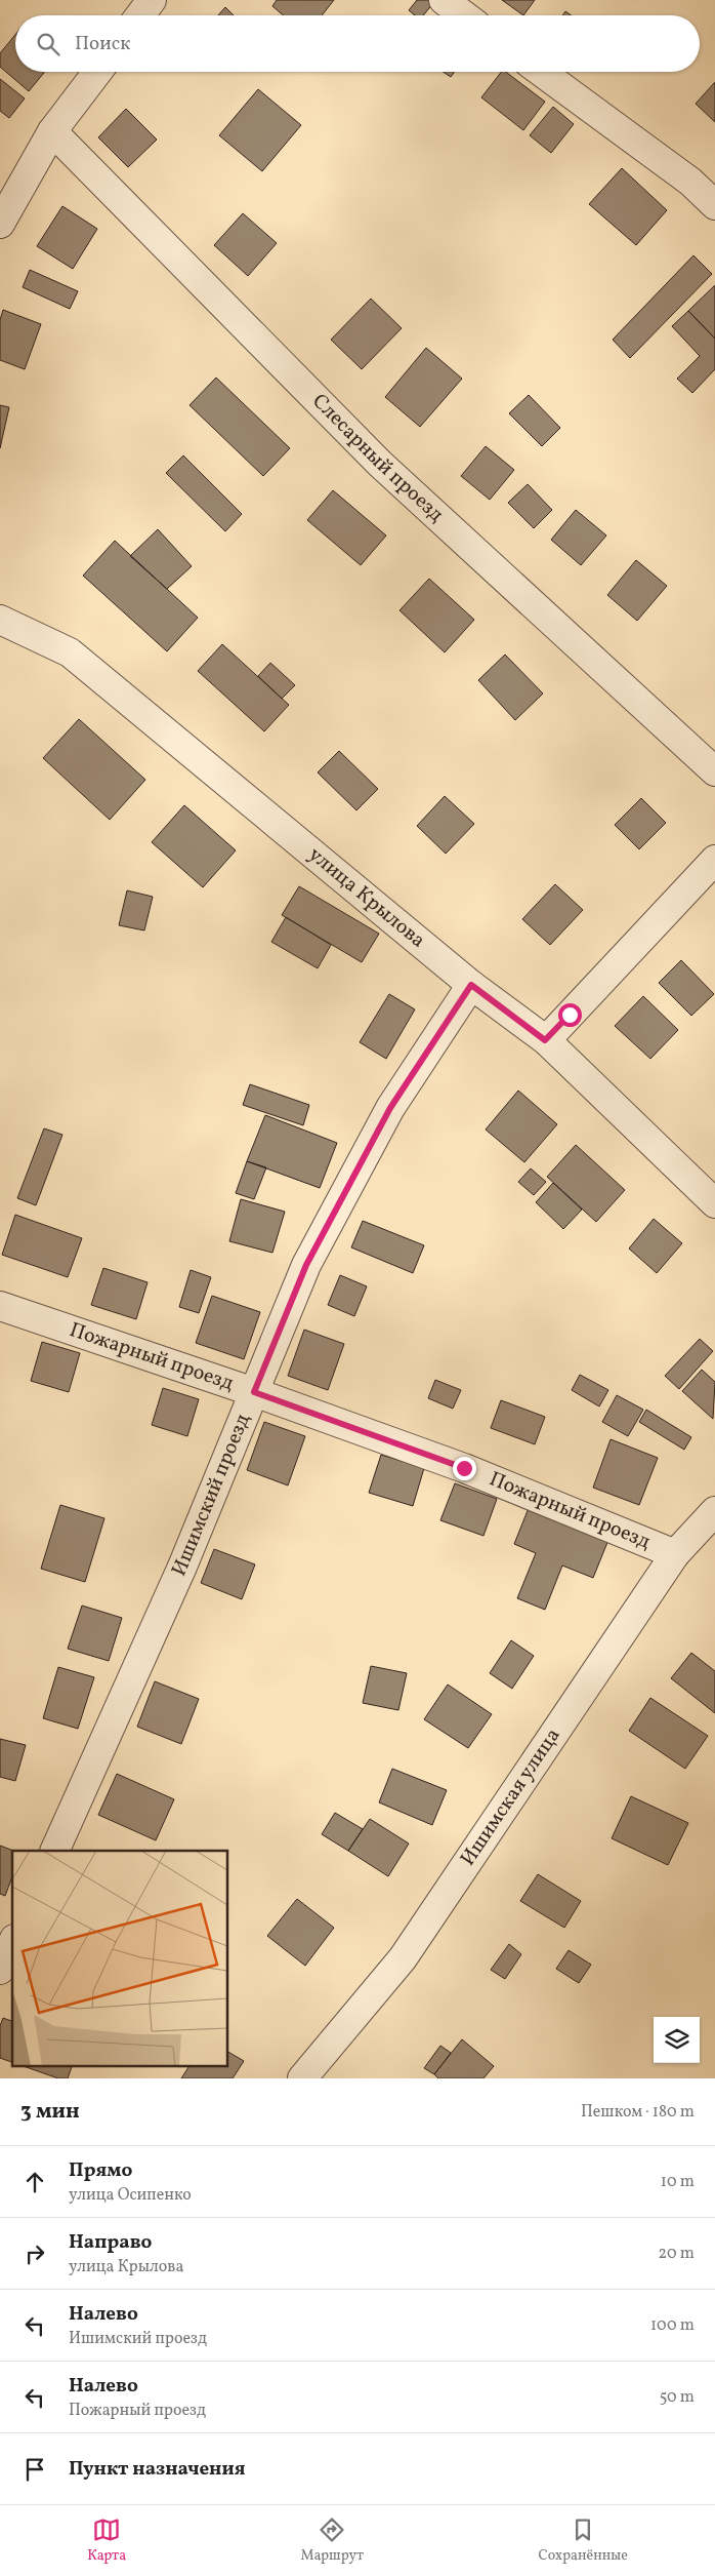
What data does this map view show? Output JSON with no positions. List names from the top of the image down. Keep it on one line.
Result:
{"streets":{"street":["Слесарный проезд","улица Крылова","Пожарный проезд","Ишимский проезд","Ишимская улица"]},"crossings":[["улица Крылова","Ишимский проезд"],["Пожарный проезд","Ишимский проезд"],["Пожарный проезд","Ишимская улица"]],"page":{"search":"Поиск","heading":["3 мин","Пешком · 180 m"],"list":[["Прямо","улица Осипенко","10 m"],["Направо","улица Крылова","20 m"],["Налево","Ишимский проезд","100 m"],["Налево","Пожарный проезд","50 m"],"Пункт назначения"],"nav":["Карта","Маршрут","Сохранённые"]}}
